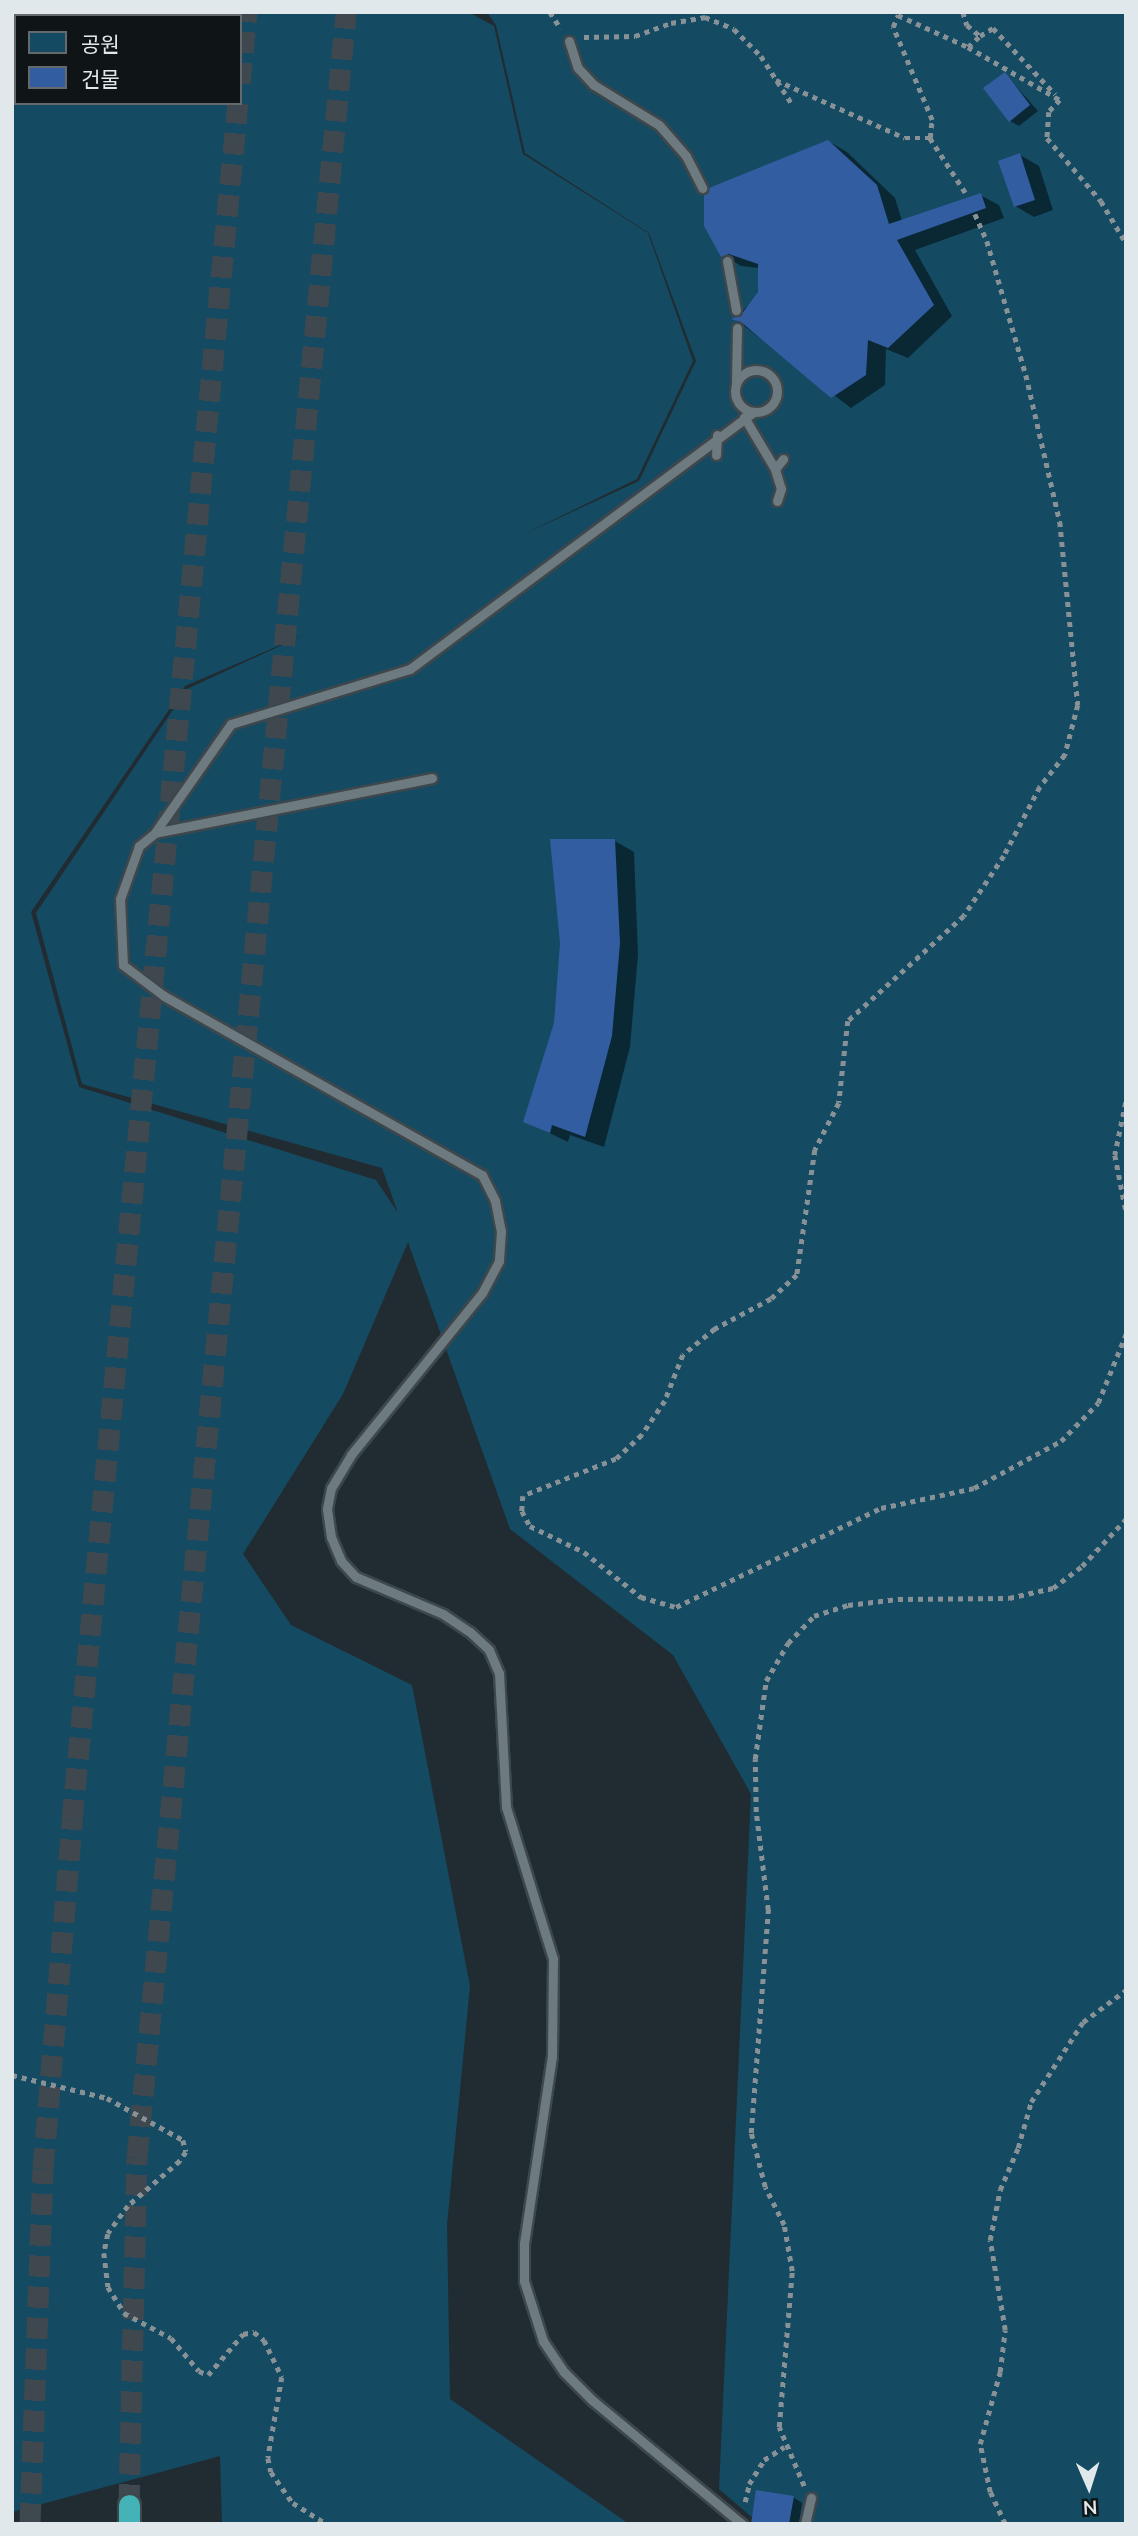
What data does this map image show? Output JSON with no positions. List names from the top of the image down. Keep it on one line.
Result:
{"legend":["공원","건물"],"north":"bottom"}
